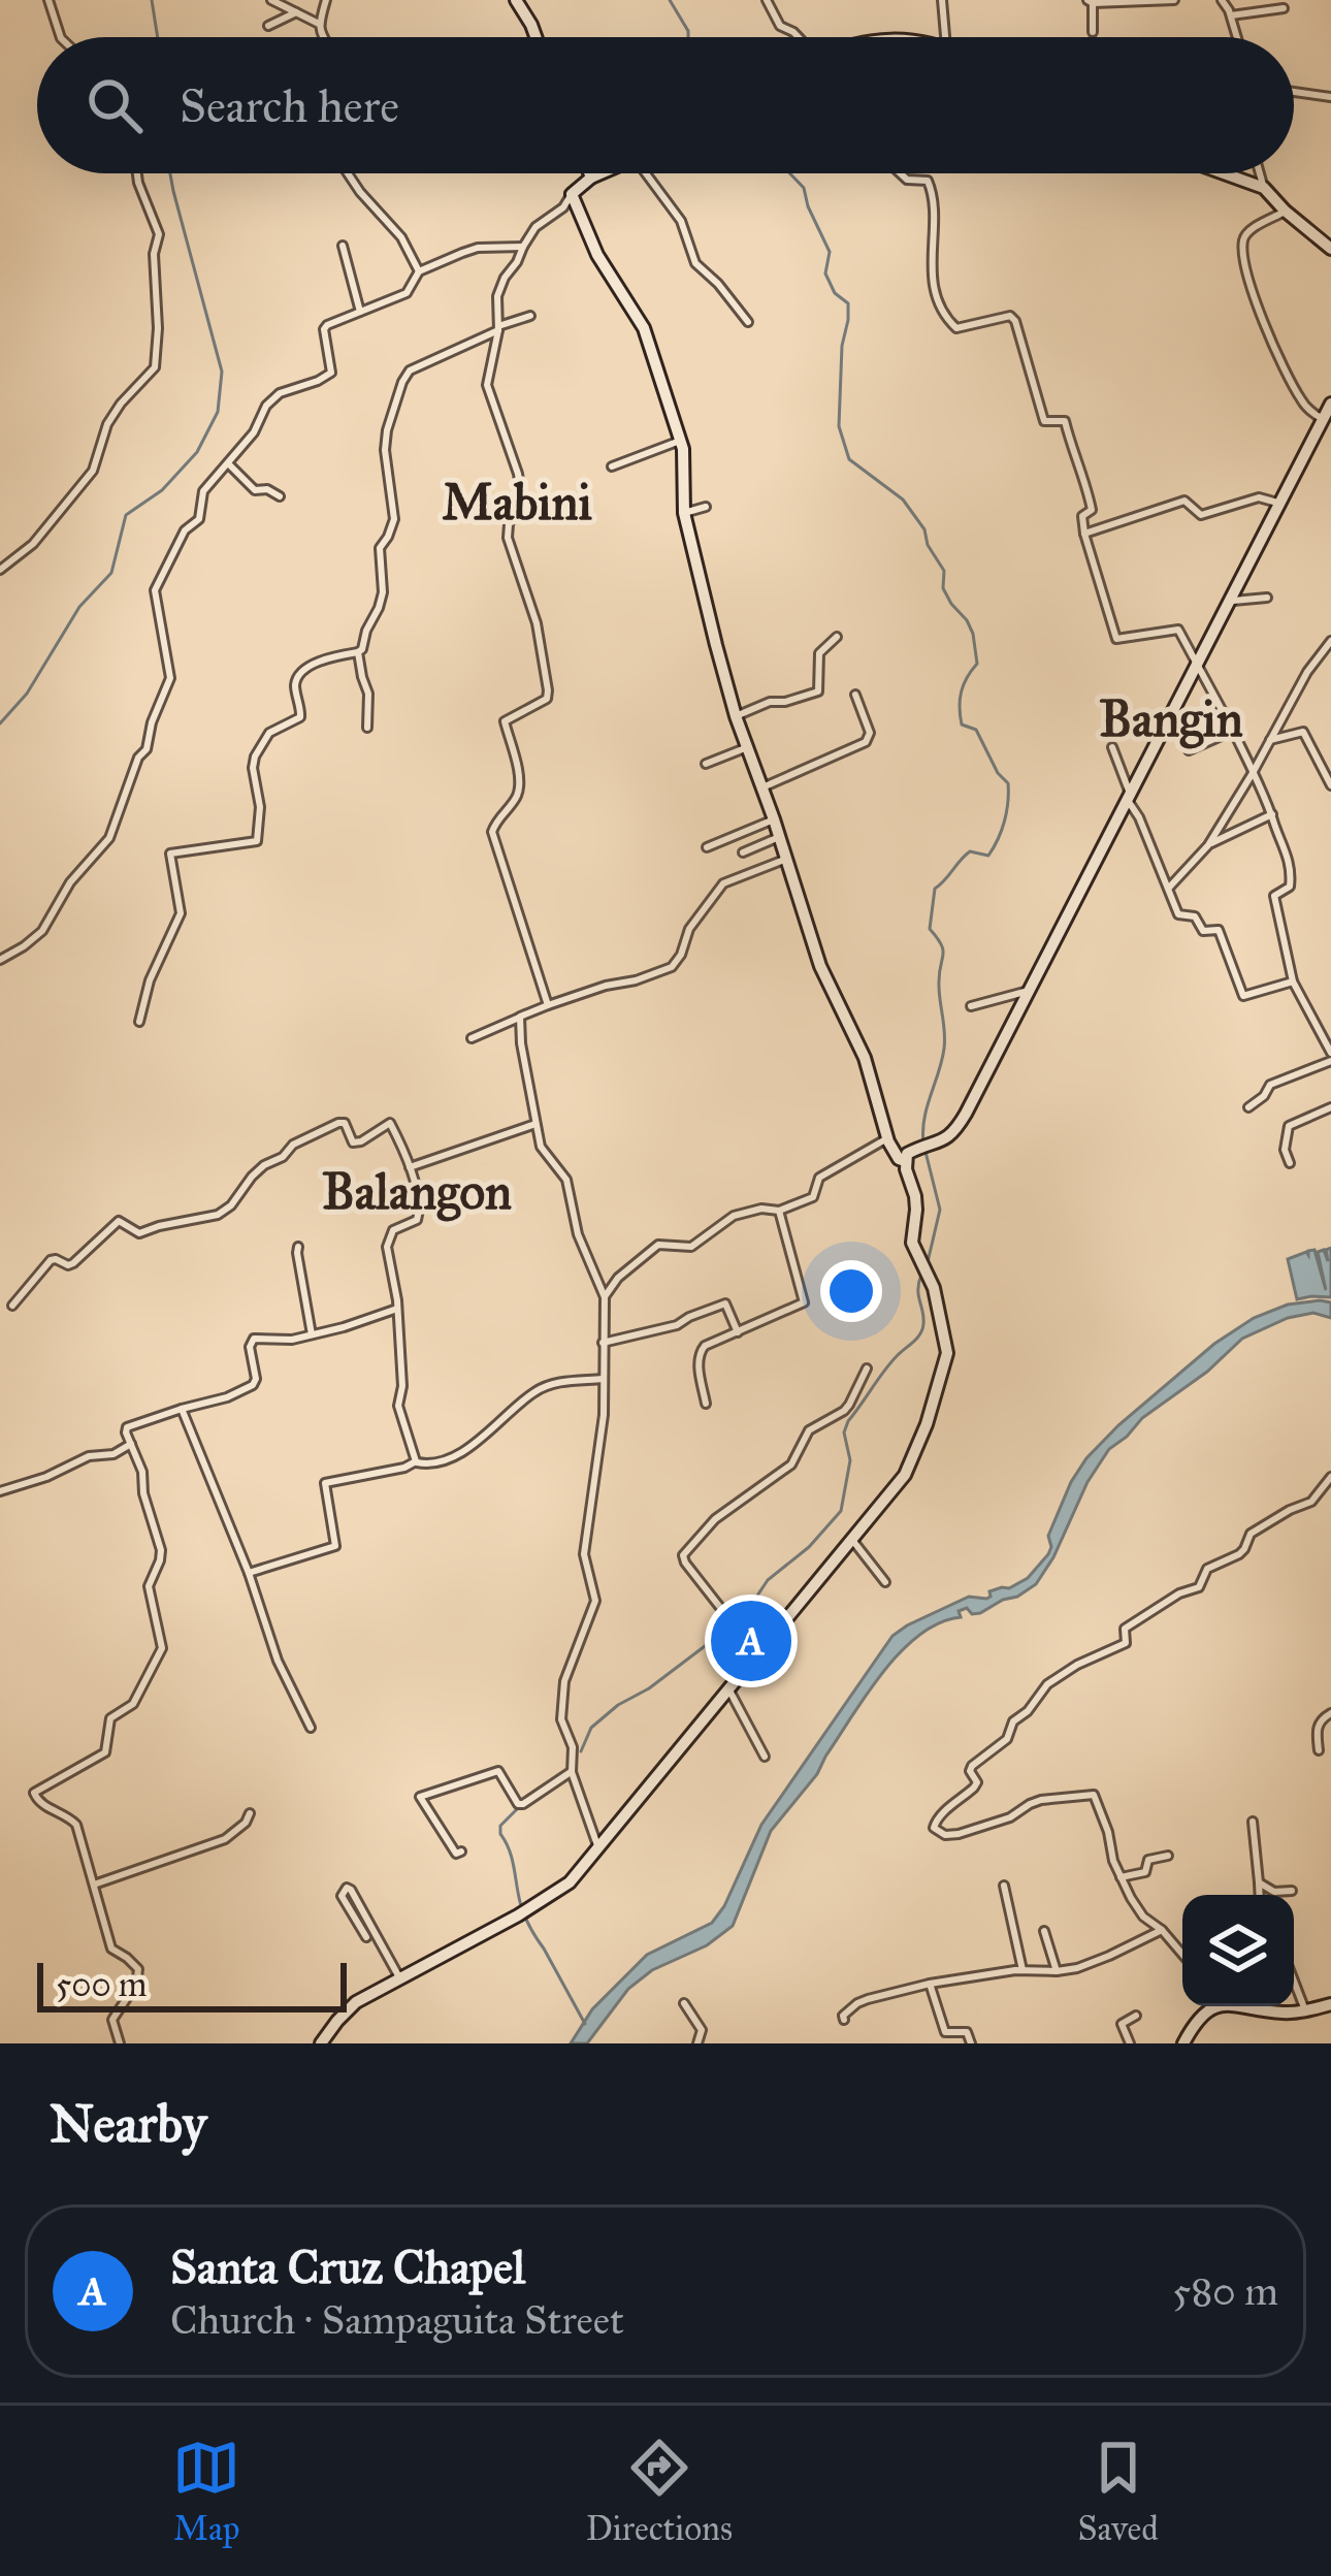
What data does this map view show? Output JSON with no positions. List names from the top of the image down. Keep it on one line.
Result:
{"districts":["Mabini","Bangin","Balangon"],"scale_bar":"500 m","page":{"search":"Search here","pins":"A","scale":"500 m","heading":"Nearby","list":[{"mark":"A","name":"Santa Cruz Chapel","note":"Church · Sampaguita Street","value":"580 m"}],"nav":["Map","Directions","Saved"]}}
